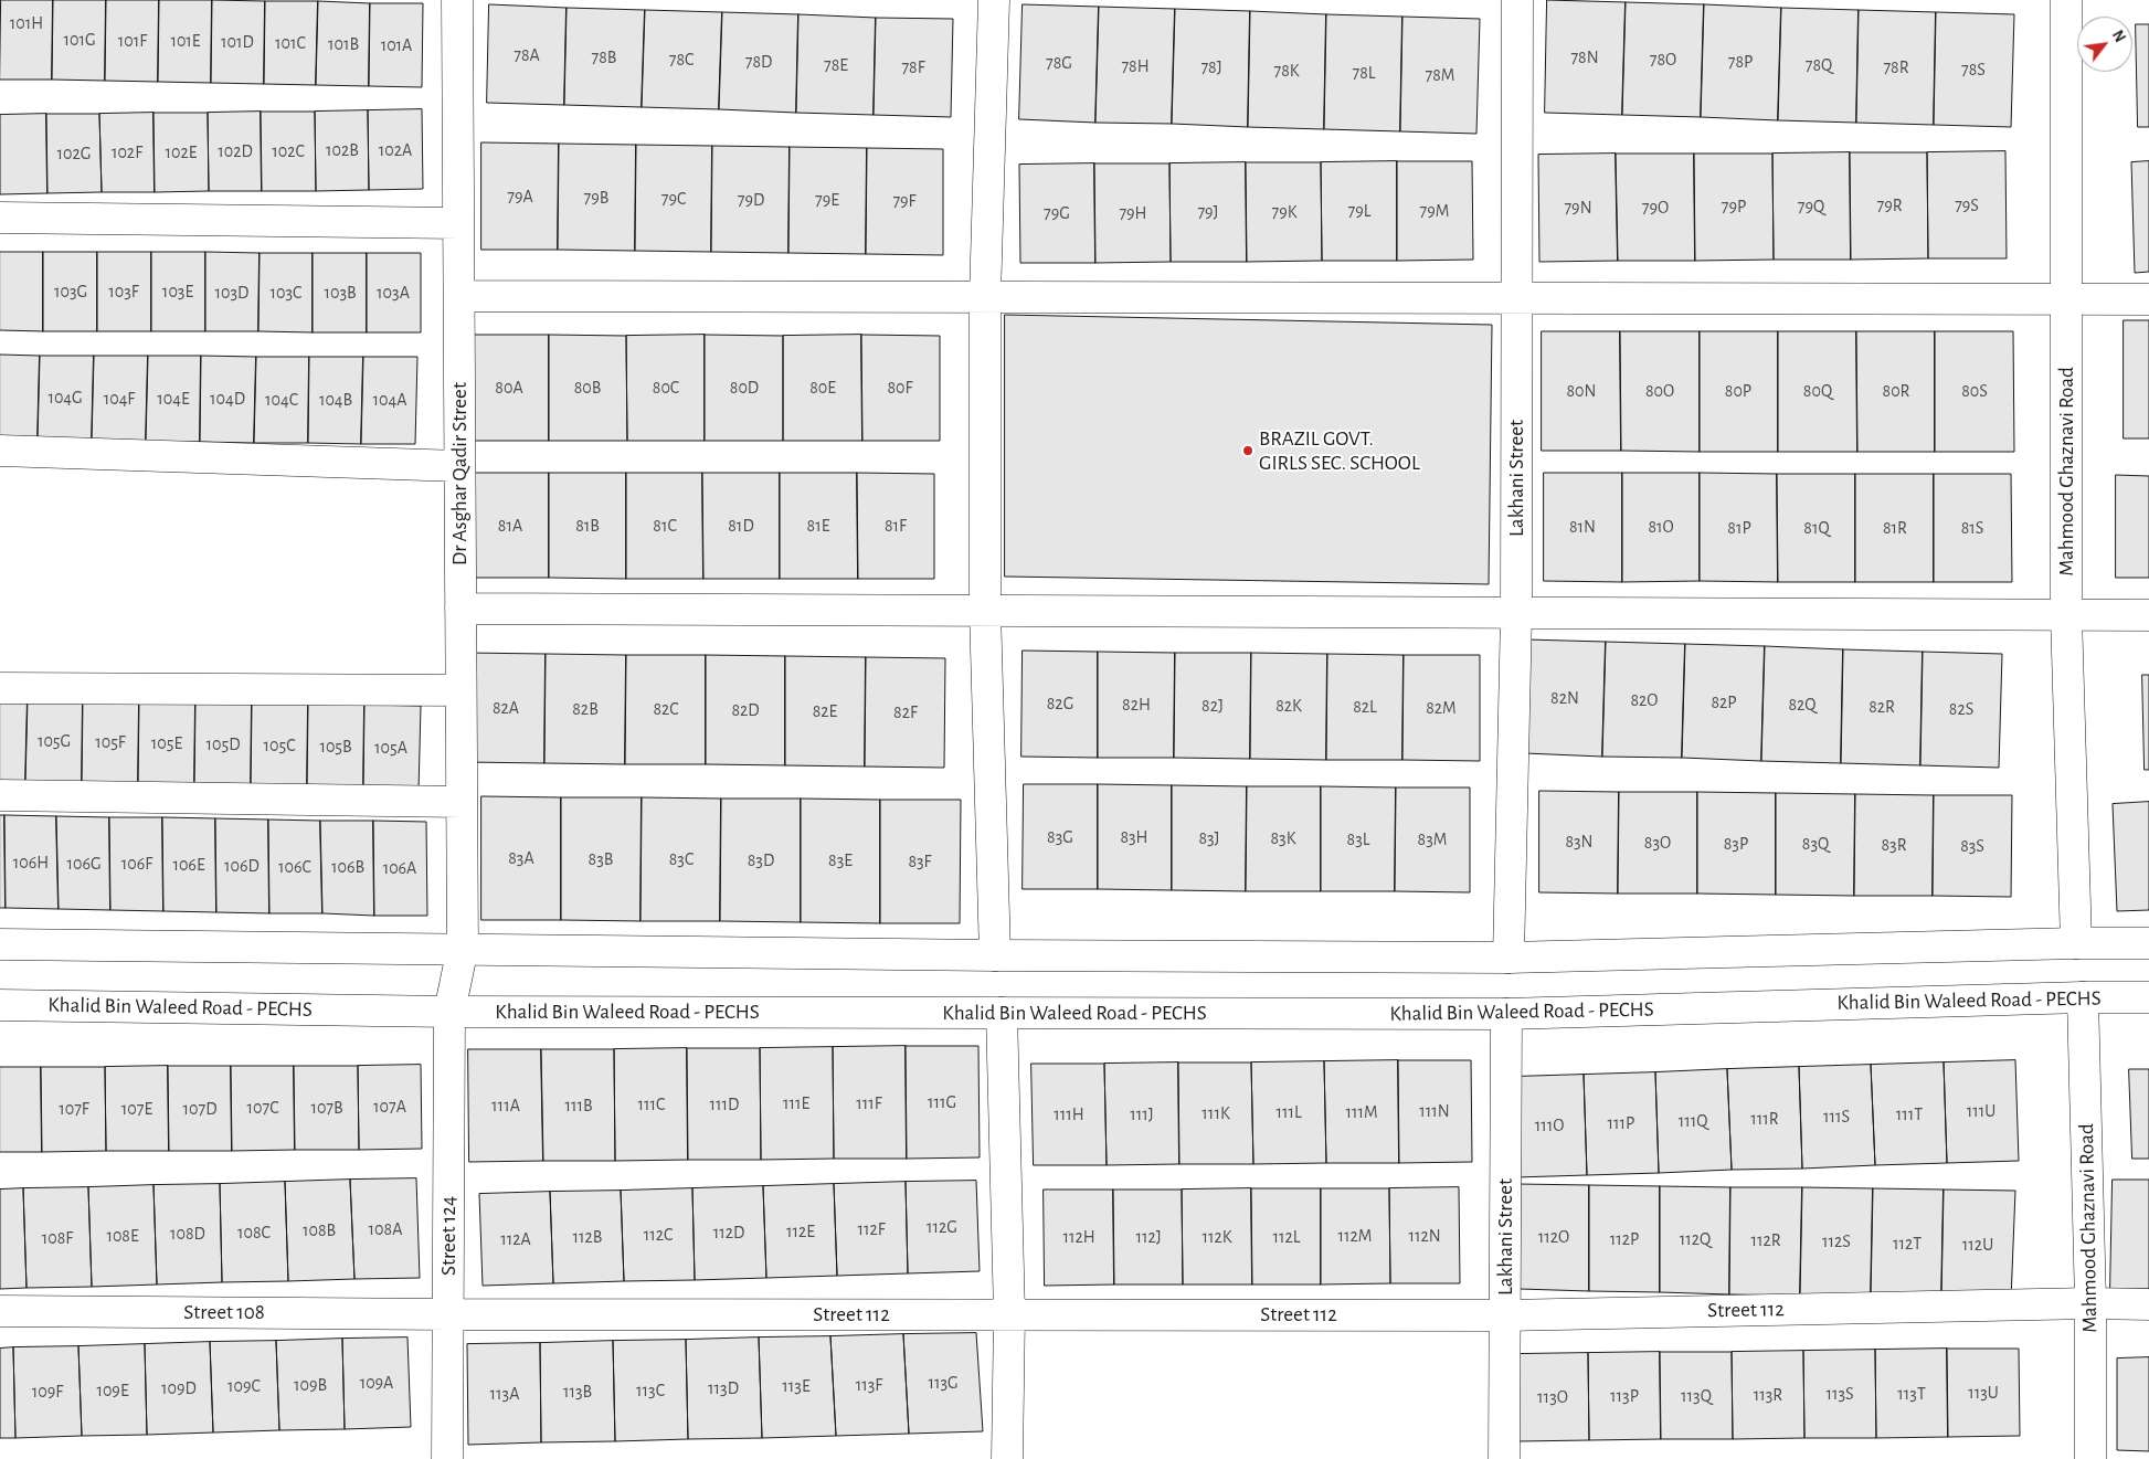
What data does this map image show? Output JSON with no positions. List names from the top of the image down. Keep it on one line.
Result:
{"streets":{"street":["Mahmood Ghaznavi Road","Dr Asghar Qadir Street","Lakhani Street","Khalid Bin Waleed Road - PECHS","Street 124","Street 112","Street 108"]},"crossings":[["Mahmood Ghaznavi Road","Khalid Bin Waleed Road - PECHS"],["Mahmood Ghaznavi Road","Street 112"],["Dr Asghar Qadir Street","Street 124"],["Lakhani Street","Khalid Bin Waleed Road - PECHS"],["Lakhani Street","Street 112"],["Khalid Bin Waleed Road - PECHS","Street 124"],["Street 124","Street 112"],["Street 124","Street 108"],["Street 112","Street 108"]],"places":["BRAZIL GOVT. GIRLS SEC. SCHOOL"],"house_numbers":["101H","101G","101F","101E","101D","101C","101B","101A","78A","78B","78N","78C","78O","78D","78P","78G","78E","78Q","78H","78F","78J","78R","78S","78K","78L","78M","102B","102A","102D","102C","102F","102E","102G","79A","79B","79C","79D","79E","79F","79R","79S","79P","79Q","79N","79O","79L","79M","79J","79K","79G","79H","103G","103F","103E","103D","103C","103B","103A","80A","80B","80C","80D","80E","80F","80N","80O","80P","80Q","80R","80S","104G","104F","104E","104D","104C","104B","104A","81A","81B","81C","81D","81E","81F","81N","81O","81P","81Q","81R","81S","82N","82O","82P","82G","82H","82Q","82J","82K","82L","82R","82A","82M","82B","82C","82S","82D","82E","82F","105G","105F","105E","105D","105C","105B","105A","83G","83H","83J","83K","83L","83M","83N","83O","83P","83Q","83R","83S","83A","83B","83C","83D","83E","83F","106H","106G","106F","106E","106D","106C","106B","106A","111G","111E","111F","111C","111D","111A","111B","107A","107C","107B","107F","107E","107D","111N","111U","111L","111M","111K","111H","111J","111T","111S","111R","111Q","111P","111O","112G","108A","112F","108B","112E","108C","112D","108D","112C","108E","112M","112N","112B","112H","112J","112K","112L","112O","108F","112A","112P","112Q","112R","112S","112T","112U","109A","113G","109B","113F","109C","113E","109D","113D","109E","113C","109F","113B","113U","113A","113S","113T","113R","113P","113Q","113O"],"north":"top right"}
